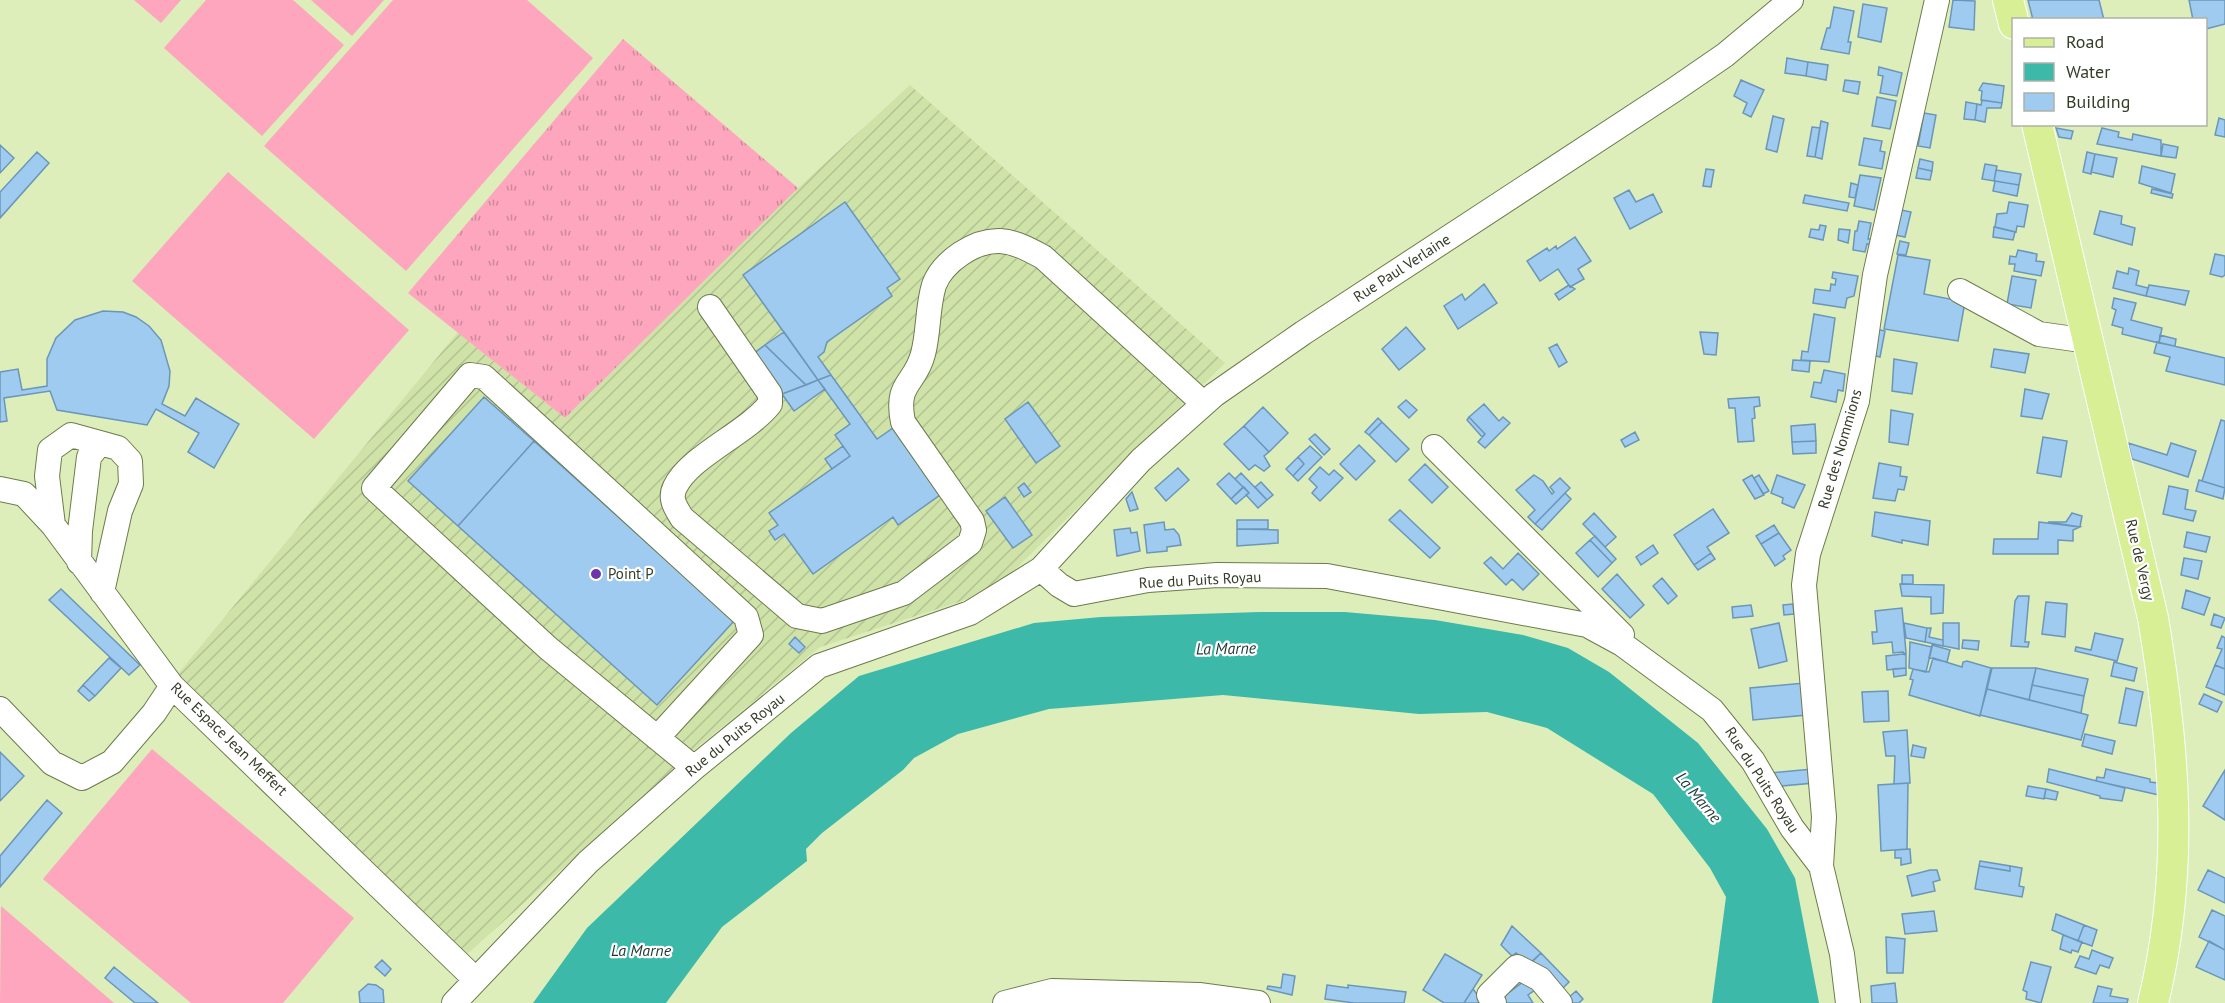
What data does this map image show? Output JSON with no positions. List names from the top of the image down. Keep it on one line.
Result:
{"streets":{"main road":["Rue de Vergy"],"street":["Rue Paul Verlaine","Rue des Nommions","Rue du Puits Royau","Rue Espace Jean Meffert"]},"crossings":[["Rue Paul Verlaine","Rue du Puits Royau"],["Rue des Nommions","Rue du Puits Royau"],["Rue du Puits Royau","Rue Espace Jean Meffert"]],"water":["La Marne"],"places":["Point P"],"legend":["Road","Water","Building"]}
